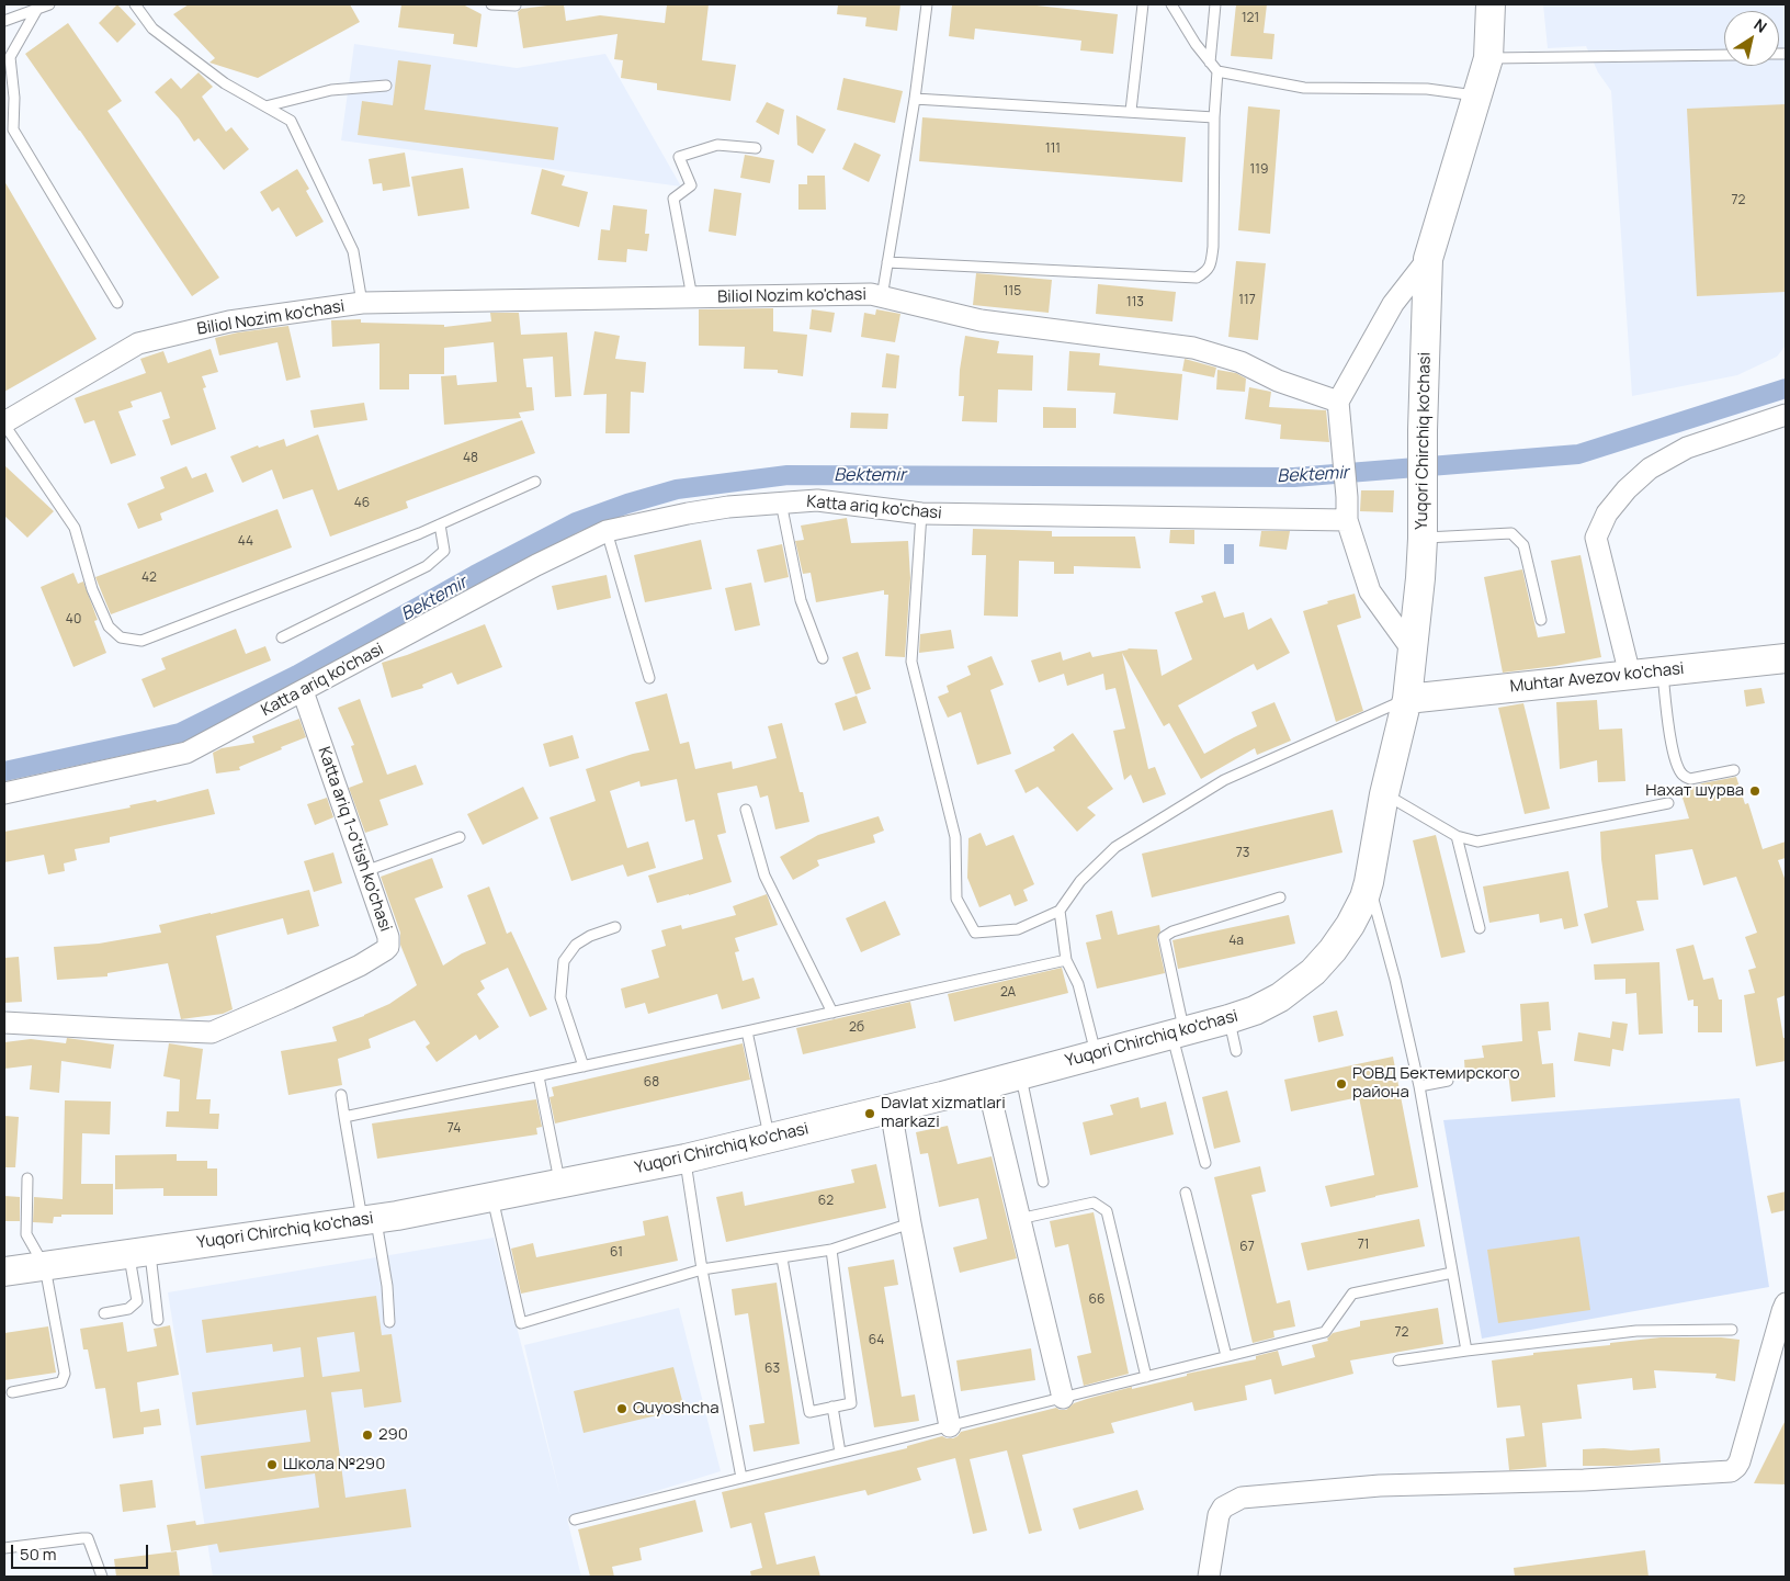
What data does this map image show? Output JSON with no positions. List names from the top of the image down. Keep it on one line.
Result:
{"streets":{"street":["Biliol Nozim ko'chasi","Yuqori Chirchiq ko'chasi","Katta ariq ko'chasi","Muhtar Avezov ko'chasi","Katta ariq 1-o'tish ko'chasi"]},"crossings":[["Yuqori Chirchiq ko'chasi","Muhtar Avezov ko'chasi"],["Katta ariq ko'chasi","Katta ariq 1-o'tish ko'chasi"]],"water":["Bektemir"],"places":["Нахат шурва","РОВД Бектемирского района","Davlat xizmatlari markazi","Quyoshcha","290","Школа №290"],"house_numbers":["121","111","119","72","115","117","113","48","46","44","42","40","73","4а","2А","2б","68","74","62","71","67","61","66","72","64","63"],"scale_bar":"50 m","north":"top right"}
